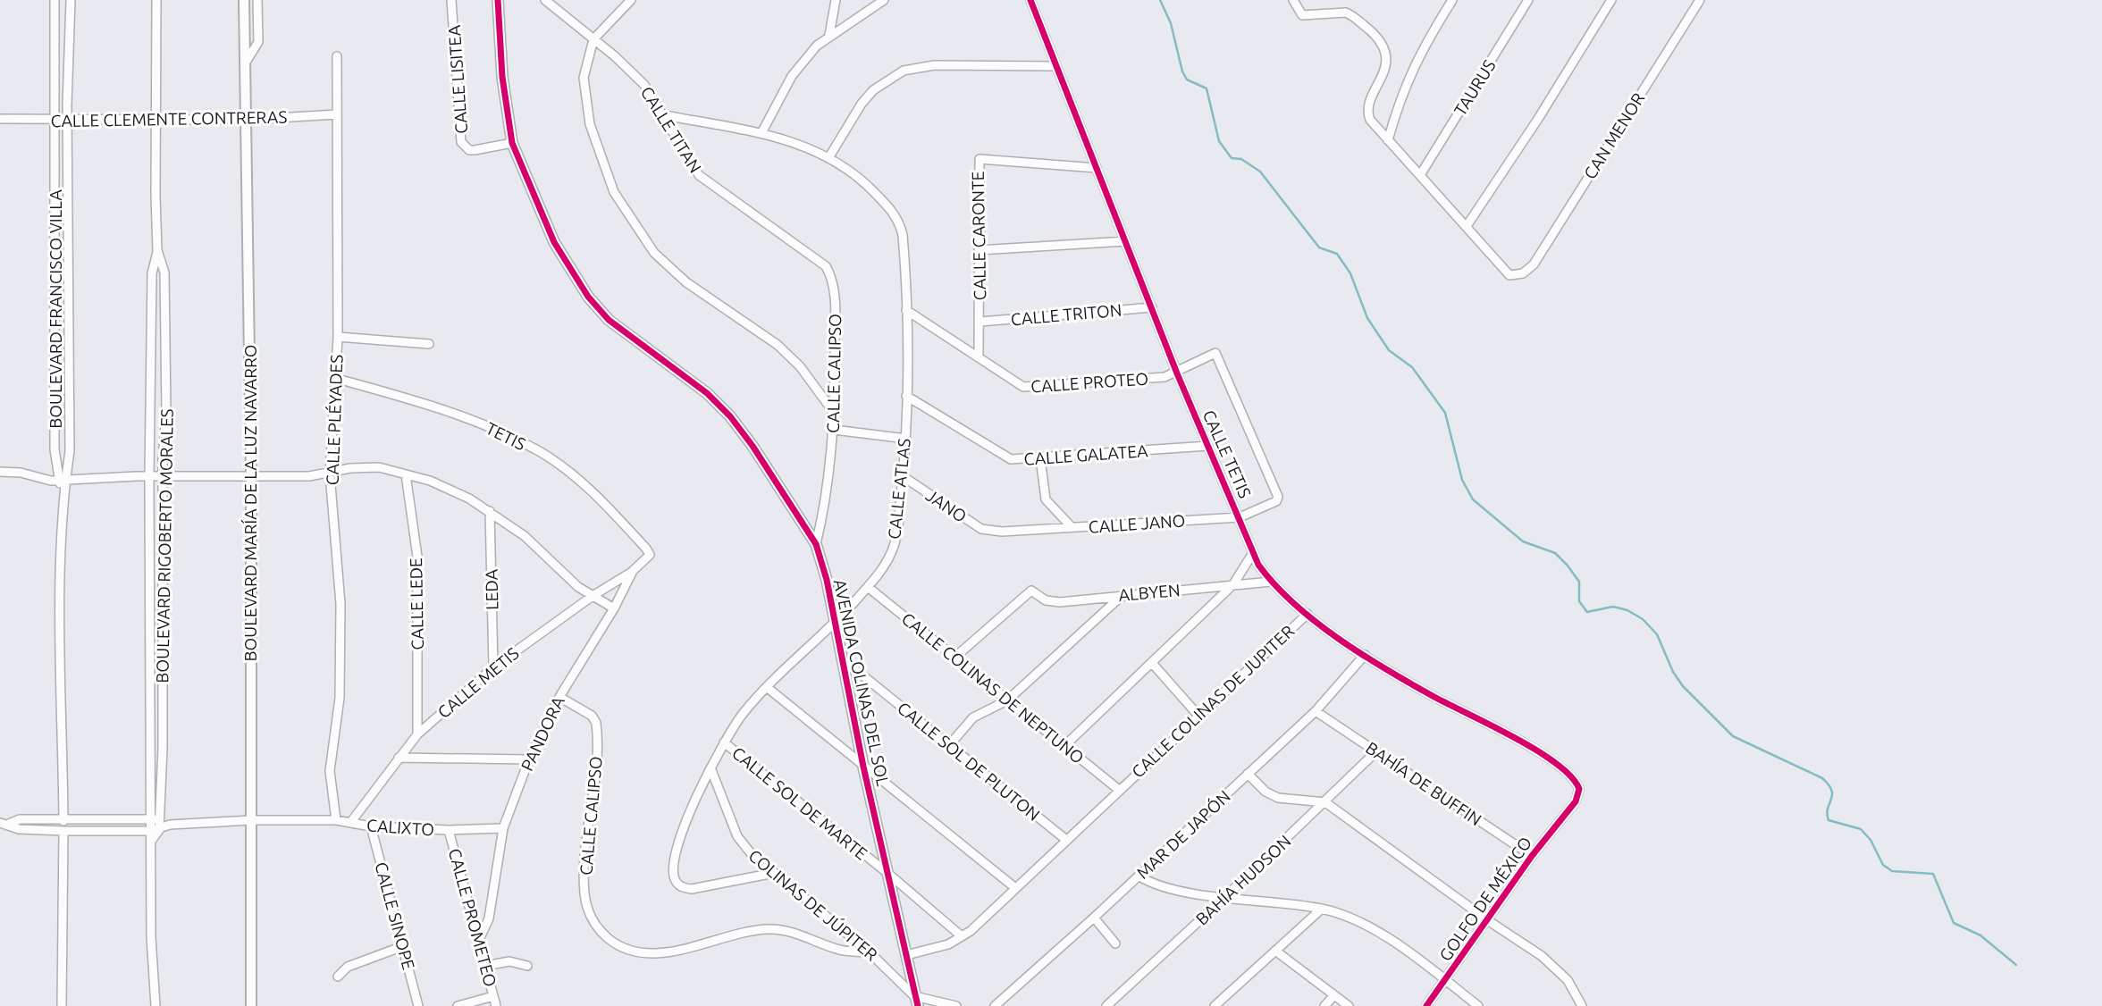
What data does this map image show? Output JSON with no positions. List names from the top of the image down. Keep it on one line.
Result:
{"streets":{"street":["CALLE LISITEA","TAURUS","CALLE CLEMENTE CONTRERAS","CALLE TITAN","CAN MENOR","CALLE CARONTE","BOULEVARD FRANCISCO VILLA","CALLE TRITON","CALLE CALIPSO","CALLE PROTEO","CALLE PLÉYADES","TETIS","CALLE TETIS","CALLE GALATEA","CALLE ATLAS","BOULEVARD MARÍA DE LA LUZ NAVARRO","JANO","CALLE JANO","BOULEVARD RIGOBERTO MORALES","LEDA","ALBYEN","CALLE LEDE","CALLE METIS","AVENIDA COLINAS DEL SOL","CALLE COLINAS DE NEPTUNO","CALLE COLINAS DE JUPITER","PANDORA","CALLE SOL DE PLUTON","BAHÍA DE BUFFIN","CALLE SOL DE MARTE","CALIXTO","MAR DE JAPÓN","BAHÍA HUDSON","GOLFO DE MÉXICO","COLINAS DE JÚPITER","CALLE SINOPE","CALLE PROMETEO"]},"crossings":[["CALLE LISITEA","AVENIDA COLINAS DEL SOL"],["CALLE CLEMENTE CONTRERAS","BOULEVARD FRANCISCO VILLA"],["CALLE CLEMENTE CONTRERAS","CALLE PLÉYADES"],["CALLE CLEMENTE CONTRERAS","BOULEVARD MARÍA DE LA LUZ NAVARRO"],["CALLE CLEMENTE CONTRERAS","BOULEVARD RIGOBERTO MORALES"],["CALLE TITAN","CALLE CALIPSO"],["CALLE TITAN","CALLE ATLAS"],["CALLE CARONTE","CALLE TRITON"],["CALLE CARONTE","CALLE PROTEO"],["CALLE CARONTE","CALLE TETIS"],["CALLE TRITON","CALLE TETIS"],["CALLE CALIPSO","AVENIDA COLINAS DEL SOL"],["CALLE CALIPSO","PANDORA"],["CALLE CALIPSO","COLINAS DE JÚPITER"],["CALLE PROTEO","CALLE TETIS"],["CALLE PROTEO","CALLE ATLAS"],["CALLE PROTEO","CALLE JANO"],["CALLE PLÉYADES","TETIS"],["CALLE PLÉYADES","CALIXTO"],["TETIS","PANDORA"],["CALLE TETIS","CALLE GALATEA"],["CALLE TETIS","CALLE JANO"],["CALLE TETIS","ALBYEN"],["CALLE TETIS","CALLE COLINAS DE JUPITER"],["CALLE TETIS","MAR DE JAPÓN"],["CALLE TETIS","GOLFO DE MÉXICO"],["CALLE GALATEA","CALLE ATLAS"],["CALLE ATLAS","JANO"],["CALLE ATLAS","AVENIDA COLINAS DEL SOL"],["CALLE ATLAS","CALLE COLINAS DE NEPTUNO"],["CALLE ATLAS","CALLE SOL DE MARTE"],["CALLE ATLAS","COLINAS DE JÚPITER"],["BOULEVARD MARÍA DE LA LUZ NAVARRO","CALIXTO"],["JANO","CALLE JANO"],["LEDA","CALLE METIS"],["ALBYEN","CALLE COLINAS DE NEPTUNO"],["CALLE LEDE","CALLE METIS"],["CALLE METIS","PANDORA"],["CALLE METIS","CALIXTO"],["AVENIDA COLINAS DEL SOL","CALLE COLINAS DE JUPITER"],["AVENIDA COLINAS DEL SOL","CALLE SOL DE PLUTON"],["AVENIDA COLINAS DEL SOL","CALLE SOL DE MARTE"],["AVENIDA COLINAS DEL SOL","COLINAS DE JÚPITER"],["CALLE COLINAS DE NEPTUNO","CALLE COLINAS DE JUPITER"],["CALLE COLINAS DE JUPITER","CALLE SOL DE PLUTON"],["CALLE COLINAS DE JUPITER","CALLE SOL DE MARTE"],["PANDORA","CALIXTO"],["PANDORA","CALLE PROMETEO"],["BAHÍA DE BUFFIN","MAR DE JAPÓN"],["BAHÍA DE BUFFIN","BAHÍA HUDSON"],["BAHÍA DE BUFFIN","GOLFO DE MÉXICO"],["CALIXTO","CALLE SINOPE"],["CALIXTO","CALLE PROMETEO"]]}
